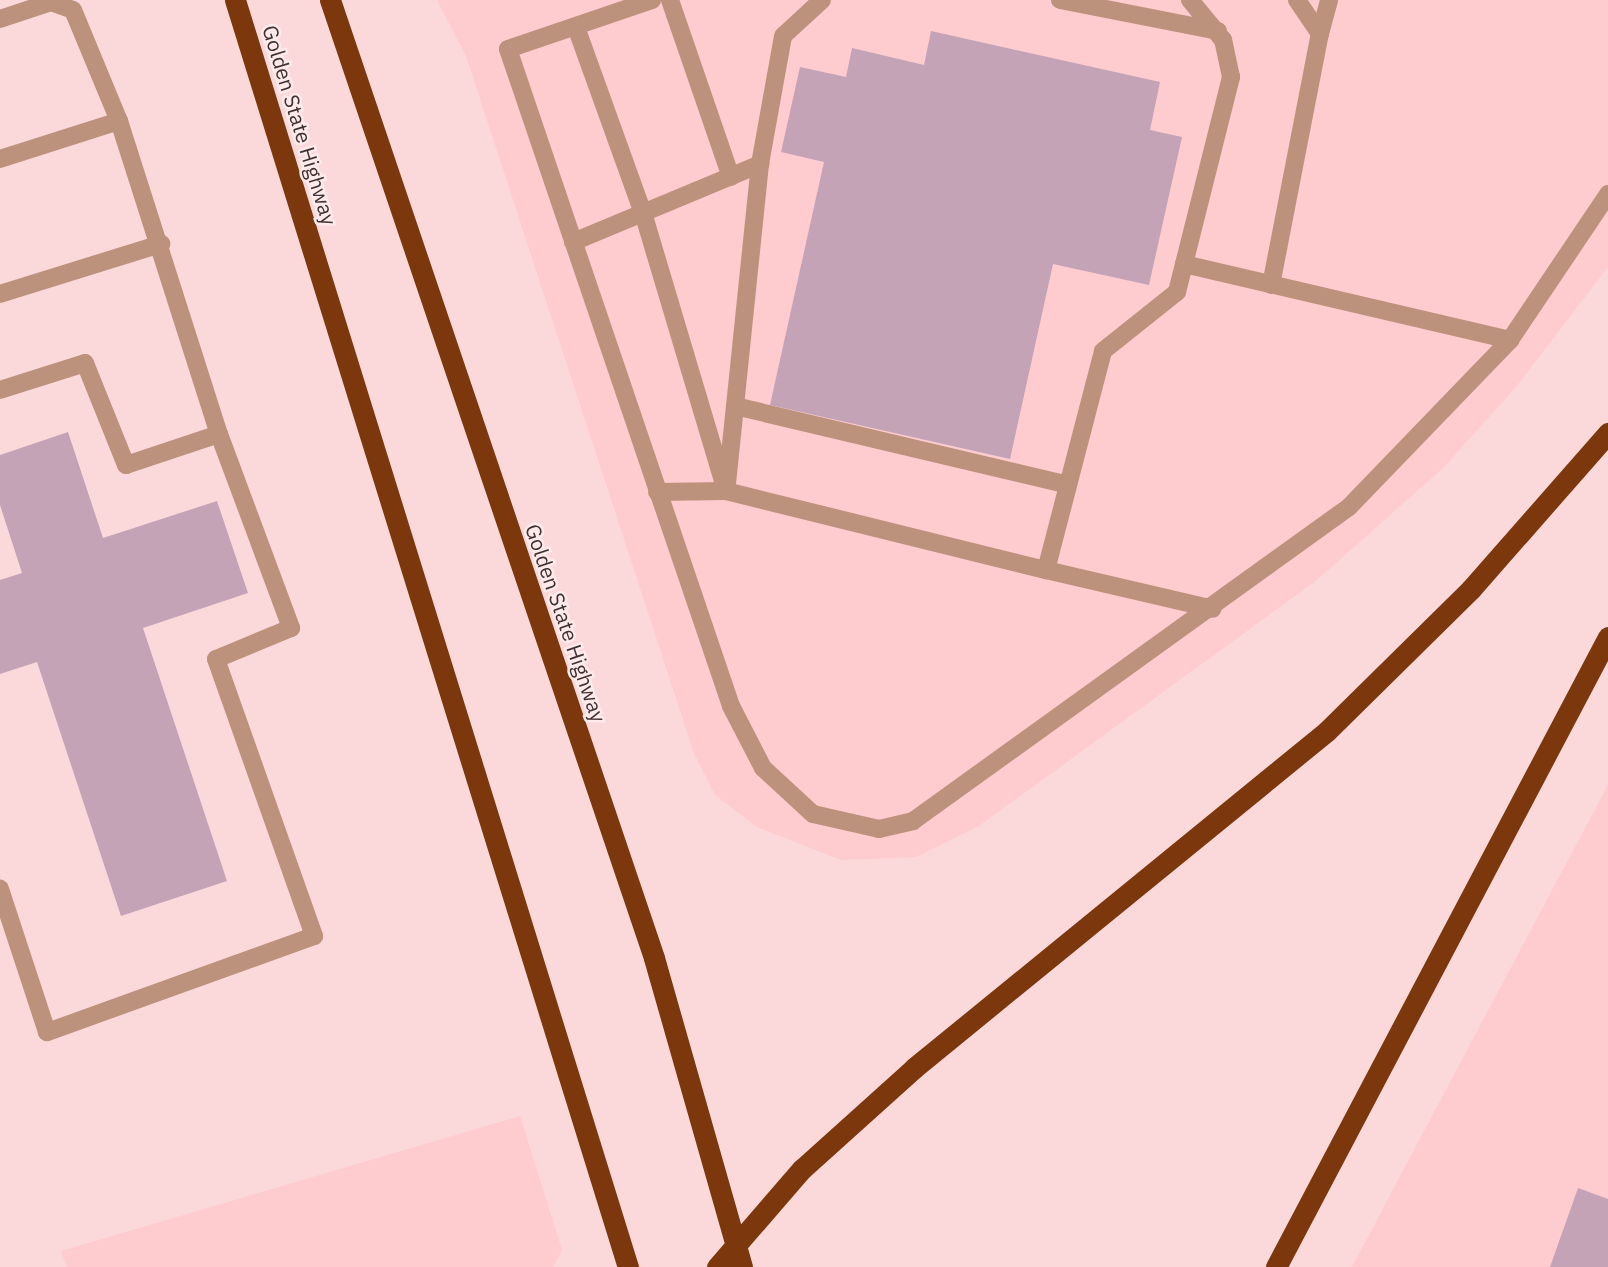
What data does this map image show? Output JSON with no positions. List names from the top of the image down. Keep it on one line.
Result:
{"streets":{"highway":["Golden State Highway"]}}
